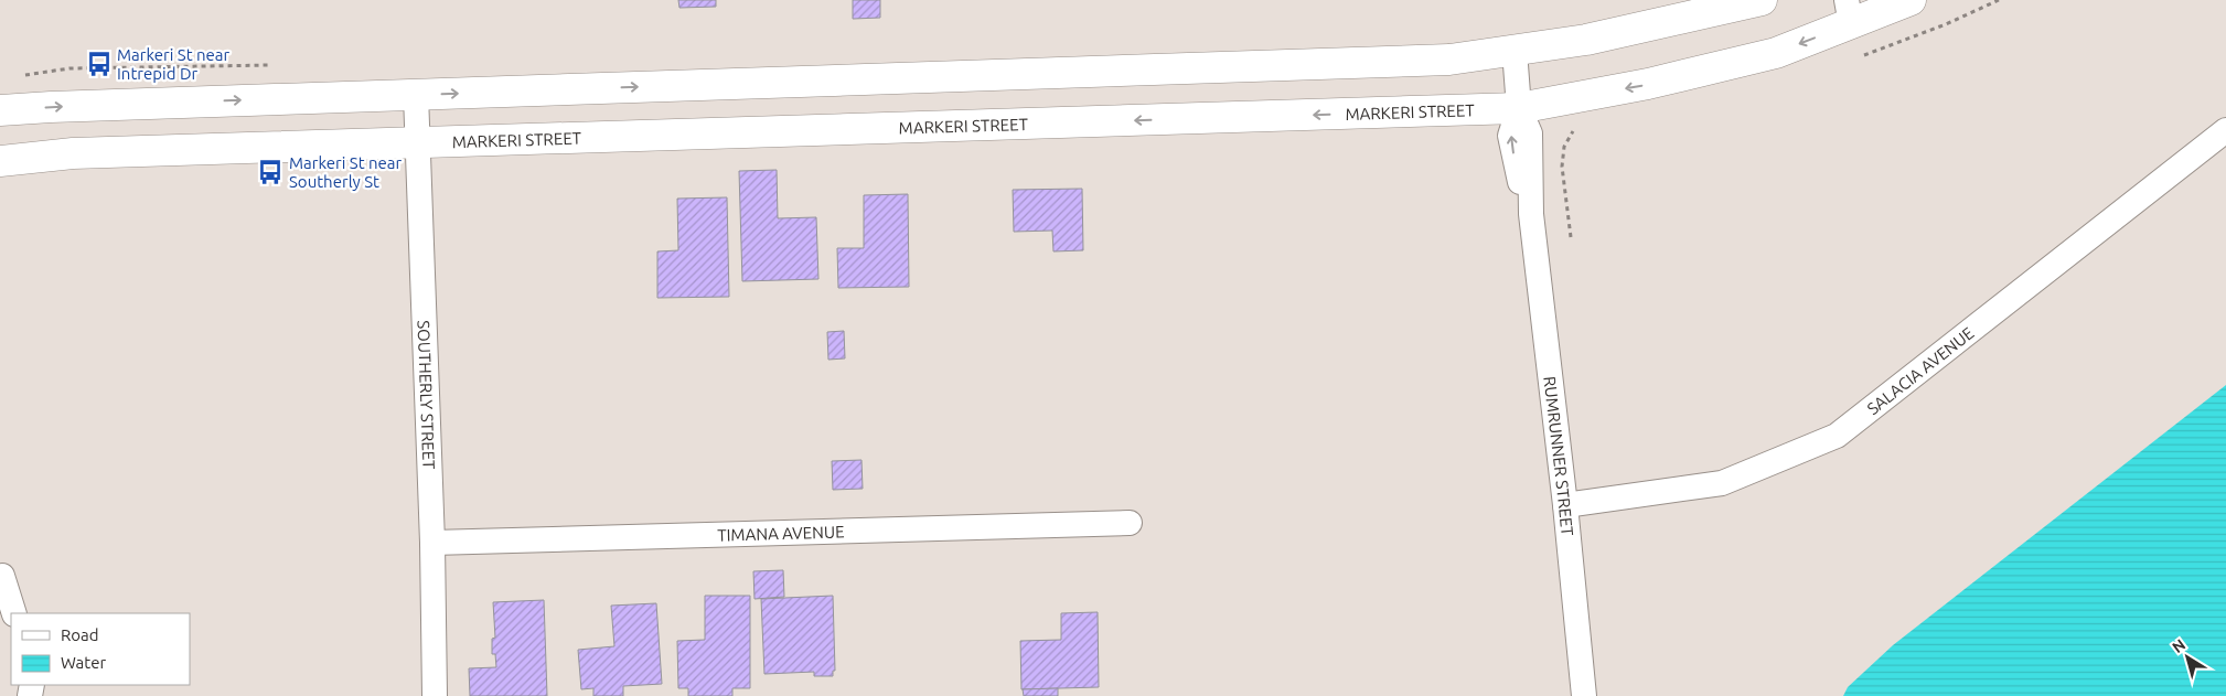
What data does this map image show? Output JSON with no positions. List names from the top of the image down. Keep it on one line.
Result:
{"streets":{"main road":["MARKERI STREET"],"street":["SALACIA AVENUE","SOUTHERLY STREET","RUMRUNNER STREET","TIMANA AVENUE"]},"crossings":[["MARKERI STREET","SOUTHERLY STREET"],["MARKERI STREET","RUMRUNNER STREET"],["SALACIA AVENUE","RUMRUNNER STREET"],["SOUTHERLY STREET","TIMANA AVENUE"]],"places":{"bus stop":["Markeri St near Intrepid Dr","Markeri St near Southerly St"]},"legend":["Road","Water"],"north":"top left"}
